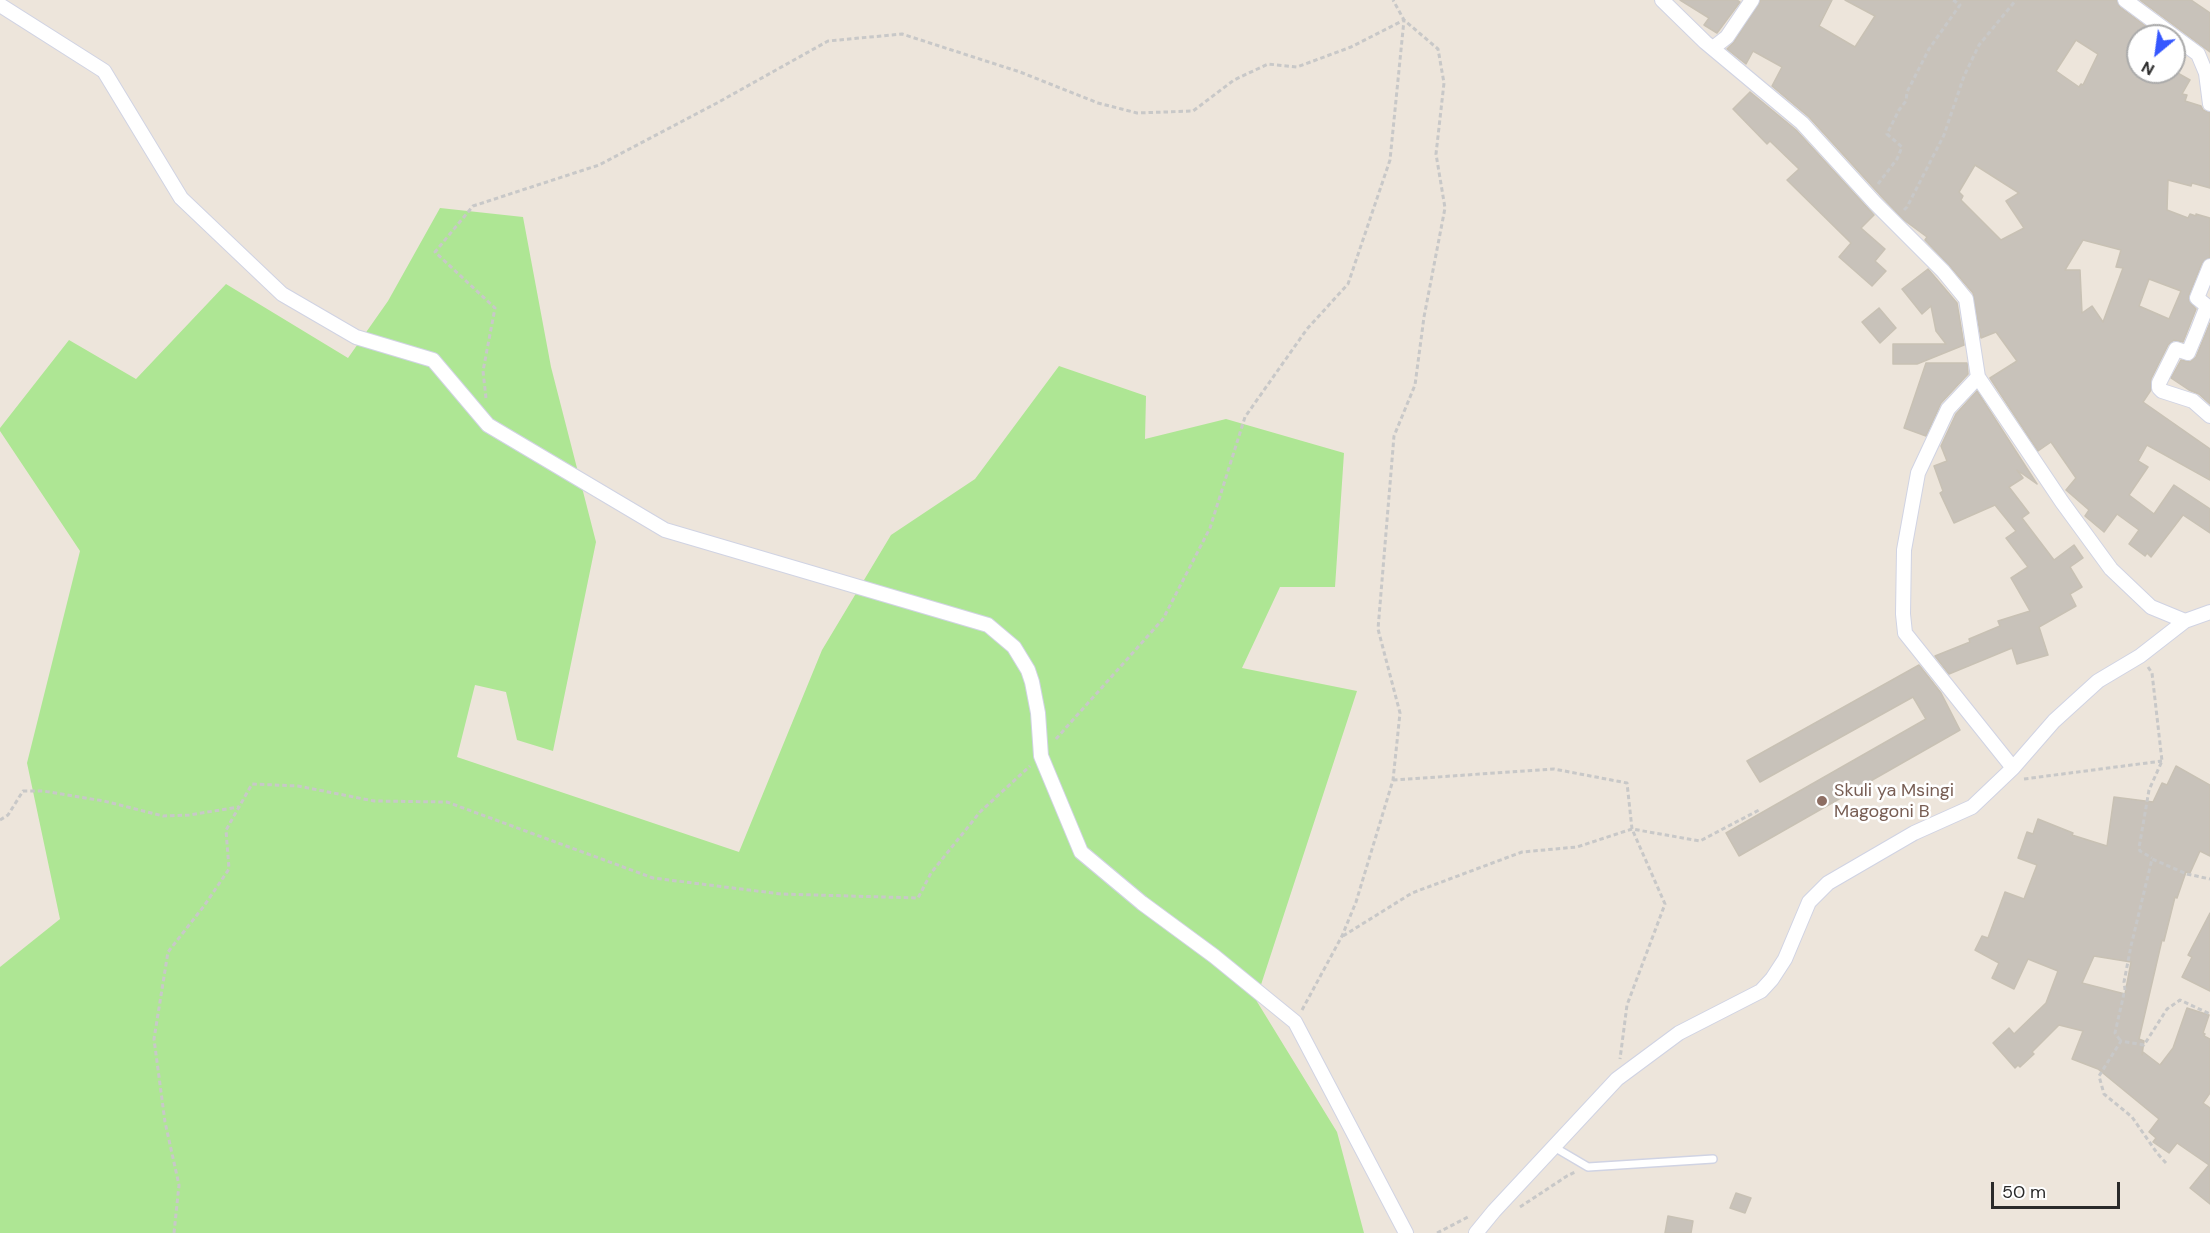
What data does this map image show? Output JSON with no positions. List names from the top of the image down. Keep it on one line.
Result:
{"places":["Skuli ya Msingi Magogoni B"],"scale_bar":"50 m","north":"bottom left"}
